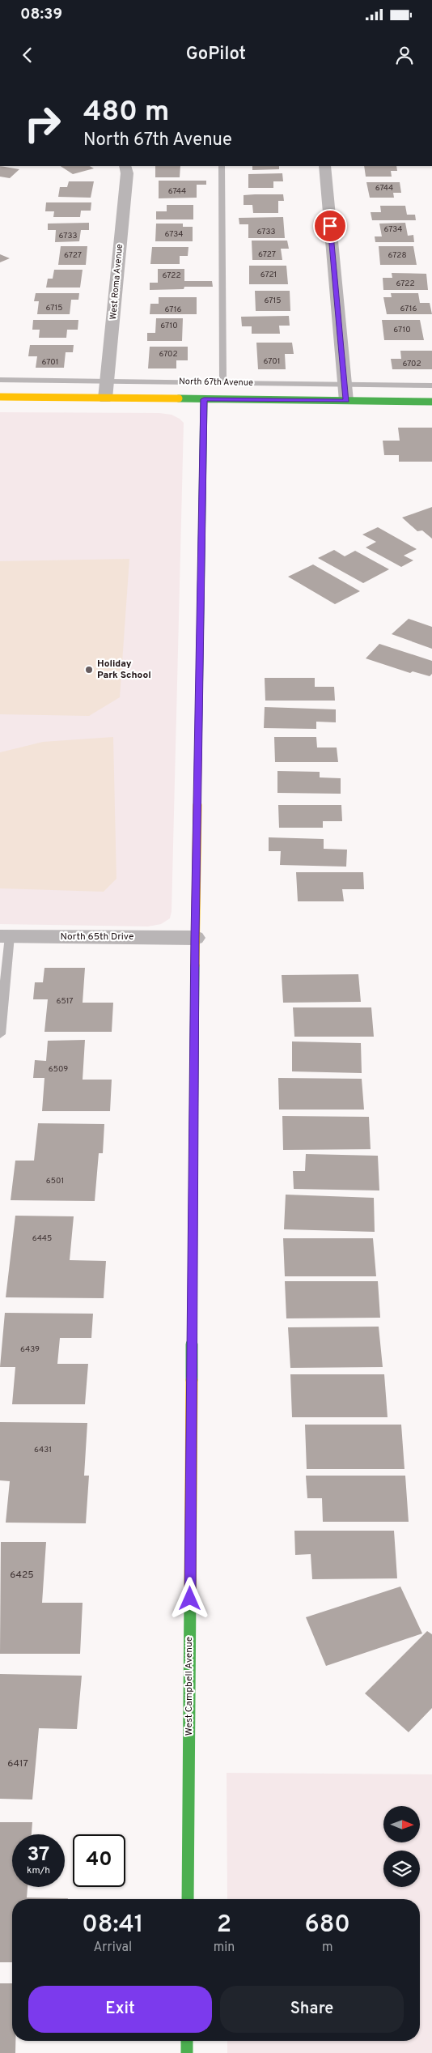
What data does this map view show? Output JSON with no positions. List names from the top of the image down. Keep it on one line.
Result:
{"streets":{"street":["West Roma Avenue","North 67th Avenue","North 65th Drive","West Campbell Avenue"]},"crossings":[["West Roma Avenue","North 67th Avenue"],["North 67th Avenue","West Campbell Avenue"],["North 65th Drive","West Campbell Avenue"]],"places":["Holiday Park School"],"house_numbers":["6744","6744","6734","6733","6734","6733","6727","6727","6728","6721","6722","6722","6715","6715","6716","6716","6710","6710","6702","6701","6701","6702","6517","6509","6501","6445","6439","6431","6425","6417"],"north":"right","page":{"status":"08:39","header":"GoPilot","turn":["480 m","North 67th Avenue"],"speed":"37 km/h","limit":"40","eta":["08:41","Arrival","2","min","680","m"],"buttons":["Exit","Share"]}}
